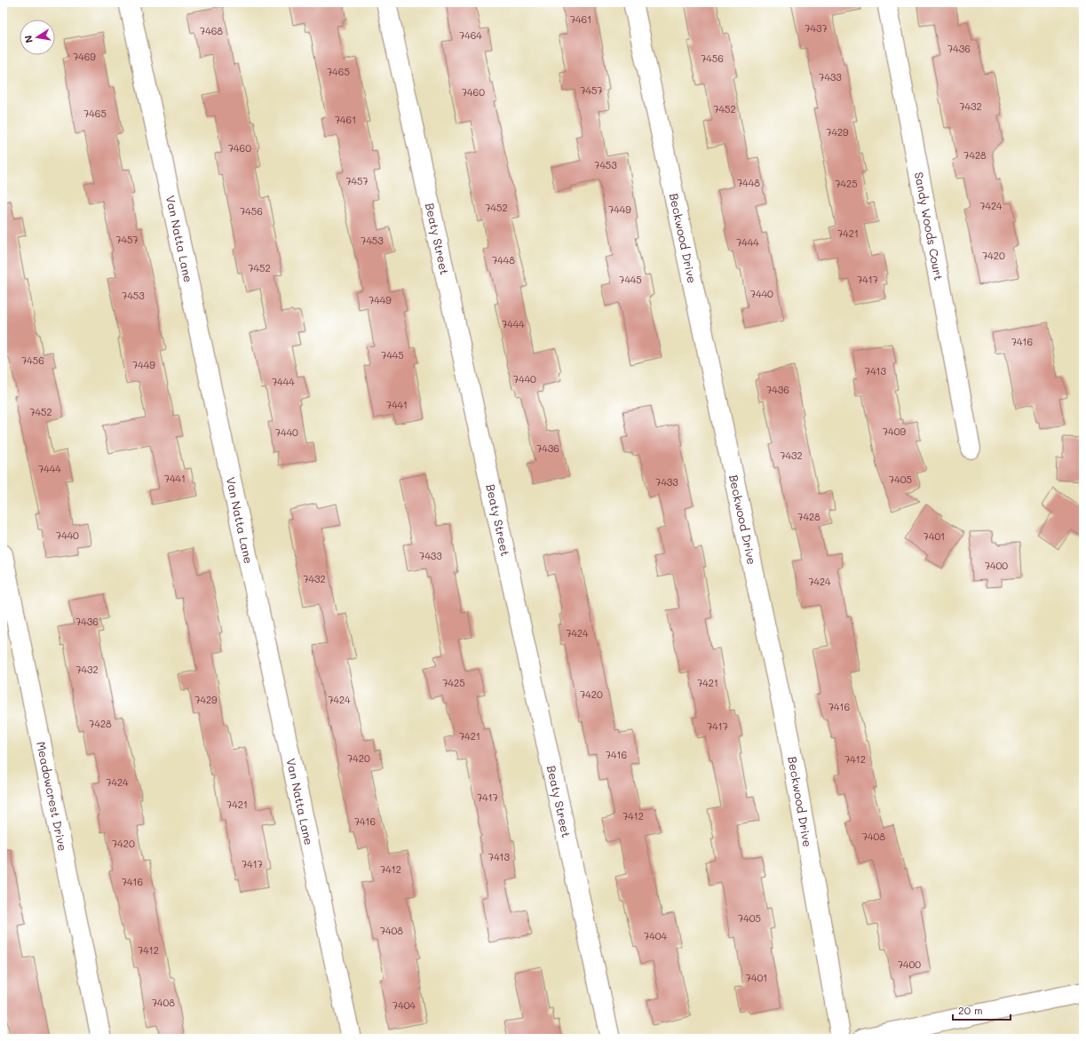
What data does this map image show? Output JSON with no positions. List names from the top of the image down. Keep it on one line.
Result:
{"streets":{"street":["Sandy Woods Court","Beckwood Drive","Van Natta Lane","Beaty Street","Meadowcrest Drive"]},"house_numbers":["7461","7437","7468","7464","7436","7469","7456","7465","7433","7457","7460","7432","7452","7465","7461","7429","7460","7428","7453","7457","7448","7425","7424","7452","7449","7456","7421","7457","7453","7444","7420","7448","7452","7445","7417","7440","7453","7449","7444","7416","7445","7456","7449","7413","7440","7444","7436","7441","7452","7409","7440","7436","7432","7444","7441","7405","7433","7428","7440","7401","7433","7400","7432","7424","7436","7424","7432","7425","7421","7420","7429","7424","7416","7428","7417","7421","7416","7420","7412","7424","7417","7421","7412","7416","7408","7420","7413","7417","7412","7416","7405","7408","7404","7412","7400","7401","7408","7404"],"scale_bar":"20 m","north":"left"}
